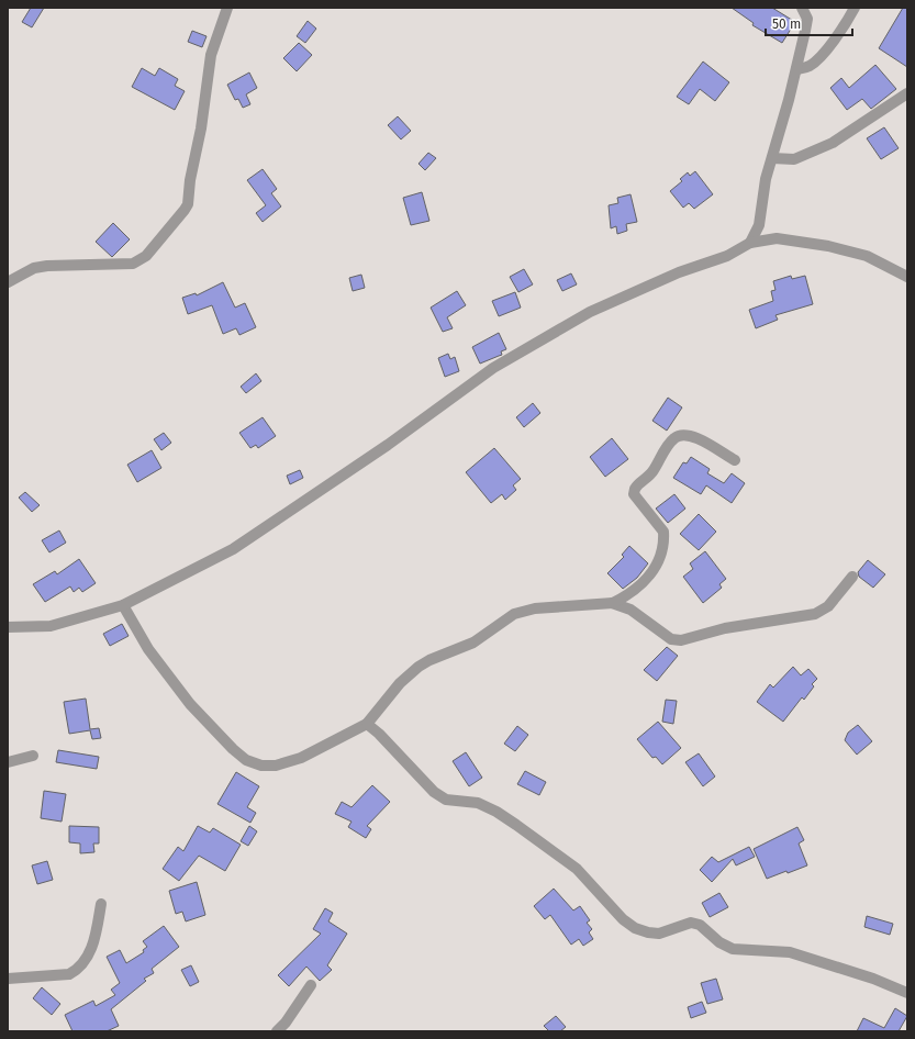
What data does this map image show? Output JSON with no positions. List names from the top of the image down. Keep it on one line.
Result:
{"scale_bar":"50 m"}
